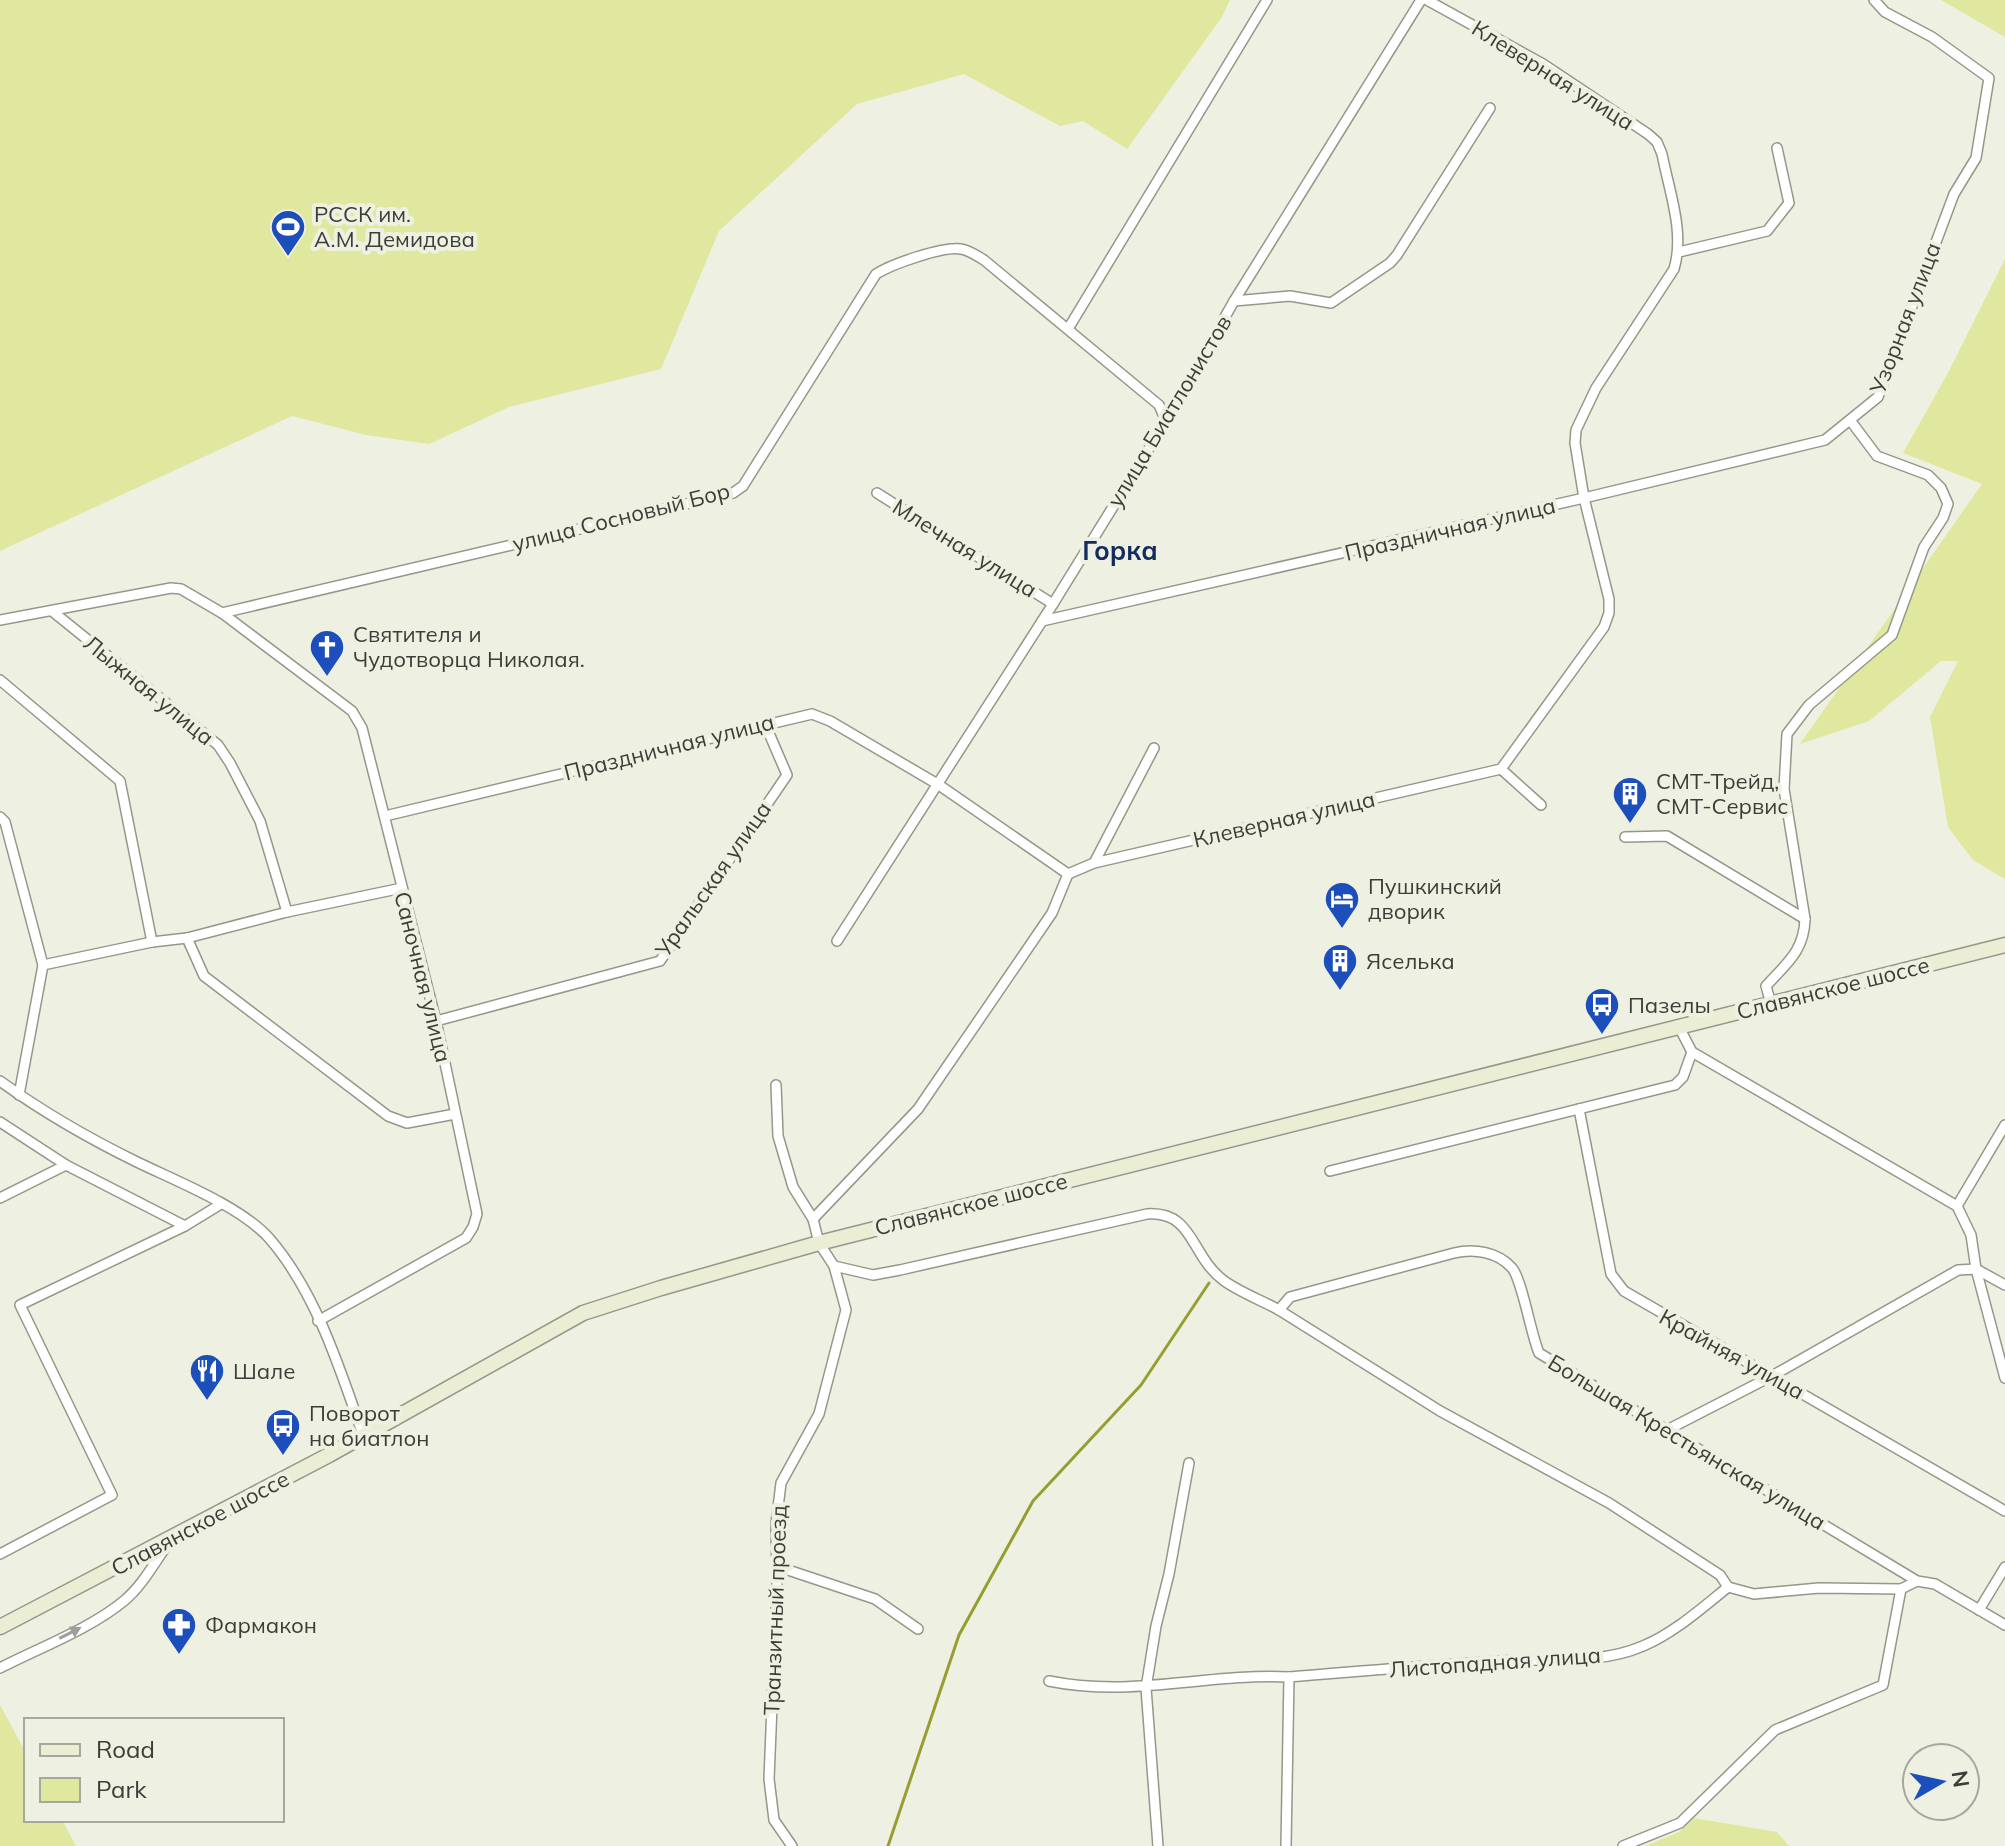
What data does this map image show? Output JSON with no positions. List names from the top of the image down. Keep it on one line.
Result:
{"streets":{"main road":["Славянское шоссе"],"street":["Клеверная улица","Узорная улица","улица Биатлонистов","улица Сосновый Бор","Праздничная улица","Млечная улица","Лыжная улица","Уральская улица","Саночная улица","Крайняя улица","Большая Крестьянская улица","Транзитный проезд","Листопадная улица"]},"crossings":[["Клеверная улица","Праздничная улица"],["Узорная улица","Праздничная улица"],["улица Биатлонистов","улица Сосновый Бор"],["улица Биатлонистов","Праздничная улица"],["улица Биатлонистов","Млечная улица"],["улица Сосновый Бор","Саночная улица"],["Праздничная улица","Уральская улица"],["Праздничная улица","Саночная улица"],["Уральская улица","Саночная улица"],["Славянское шоссе","Транзитный проезд"]],"districts":["Горка"],"places":{"sports":["РССК им. А.М. Демидова"],"church":["Святителя и Чудотворца Николая."],"building":["СМТ-Трейд, СМТ-Сервис","Яселька"],"hotel":["Пушкинский дворик"],"bus stop":["Пазелы","Поворот на биатлон"],"restaurant":["Шале"],"pharmacy":["Фармакон"]},"legend":["Road","Park"],"north":"right"}
